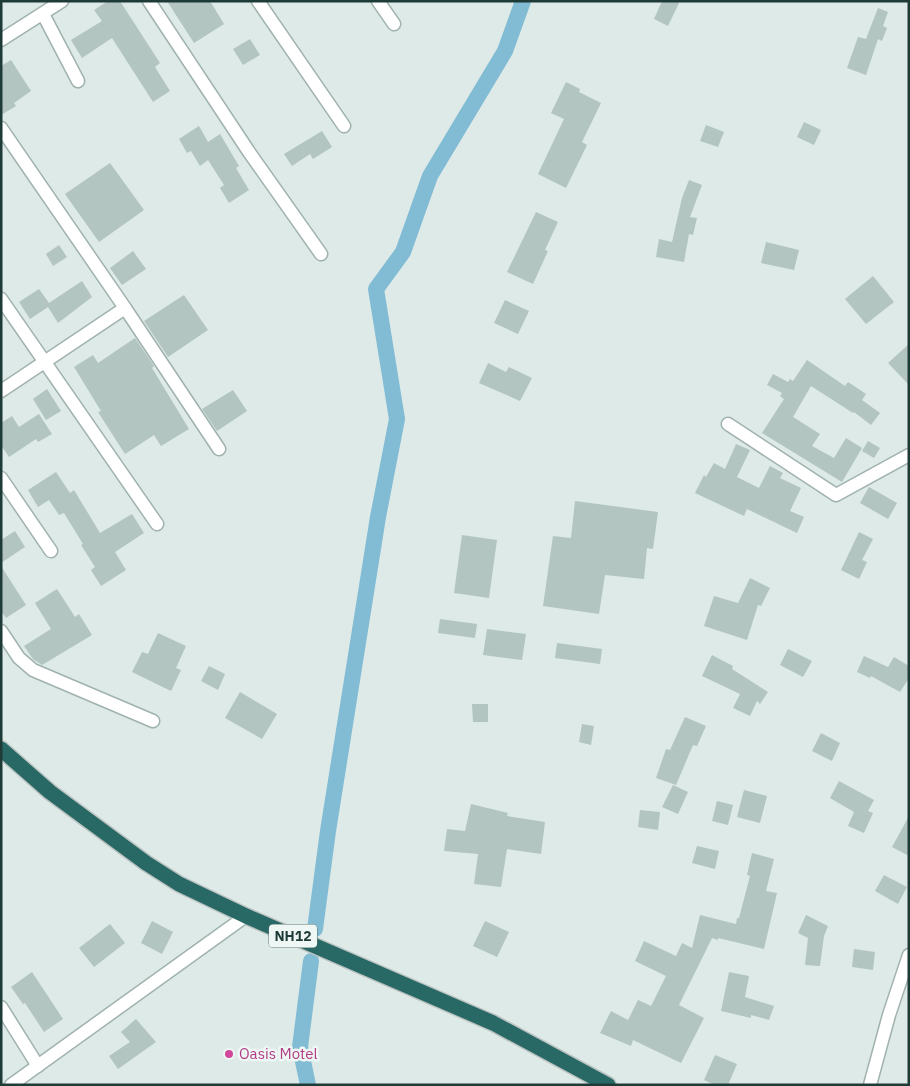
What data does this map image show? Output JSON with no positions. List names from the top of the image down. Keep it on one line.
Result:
{"streets":{"highway":["NH12"]},"places":["Oasis Motel"]}
